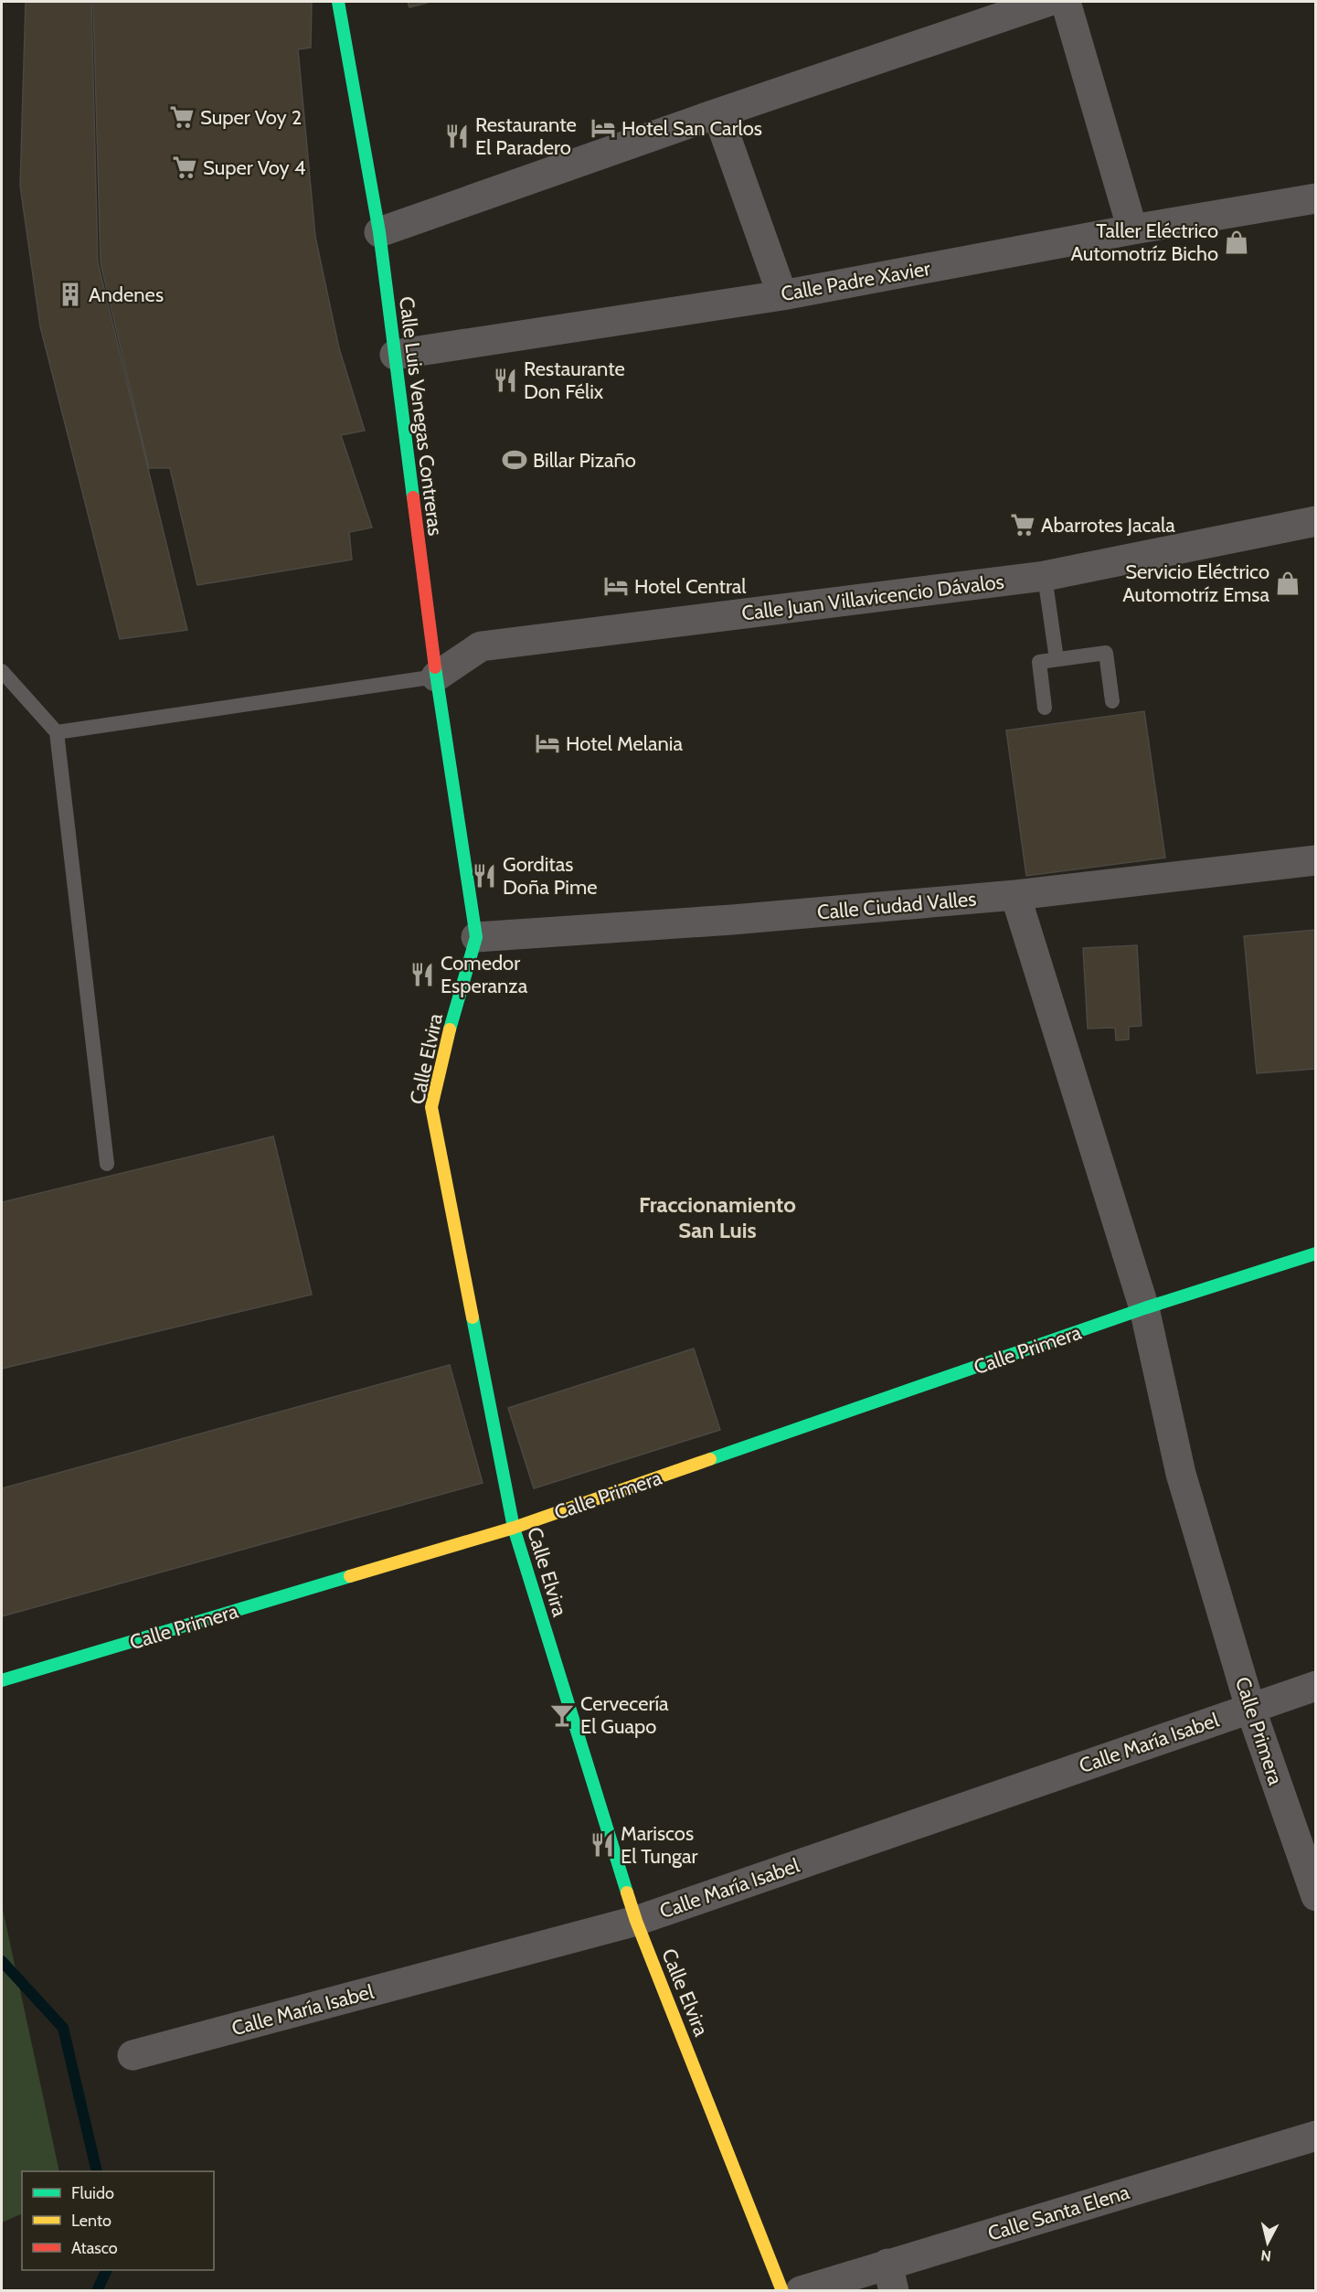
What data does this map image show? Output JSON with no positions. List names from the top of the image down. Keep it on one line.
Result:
{"streets":{"street":["Calle Padre Xavier","Calle Luis Venegas Contreras","Calle Juan Villavicencio Dávalos","Calle Ciudad Valles","Calle Elvira","Calle Primera","Calle María Isabel","Calle Santa Elena"]},"crossings":[["Calle Padre Xavier","Calle Luis Venegas Contreras"],["Calle Luis Venegas Contreras","Calle Juan Villavicencio Dávalos"],["Calle Luis Venegas Contreras","Calle Elvira"],["Calle Ciudad Valles","Calle Elvira"],["Calle Ciudad Valles","Calle Primera"],["Calle Elvira","Calle Primera"],["Calle Elvira","Calle María Isabel"],["Calle Primera","Calle María Isabel"]],"districts":["Fraccionamiento San Luis"],"places":{"supermarket":["Super Voy 2","Super Voy 4","Abarrotes Jacala"],"hotel":["Hotel San Carlos","Hotel Central","Hotel Melania"],"restaurant":["Restaurante El Paradero","Restaurante Don Félix","Gorditas Doña Pime","Comedor Esperanza","Mariscos El Tungar"],"shop":["Taller Eléctrico Automotríz Bicho","Servicio Eléctrico Automotríz Emsa"],"building":["Andenes"],"sports":["Billar Pizaño"],"bar":["Cervecería El Guapo"]},"legend":["Fluido","Lento","Atasco"],"north":"bottom"}
